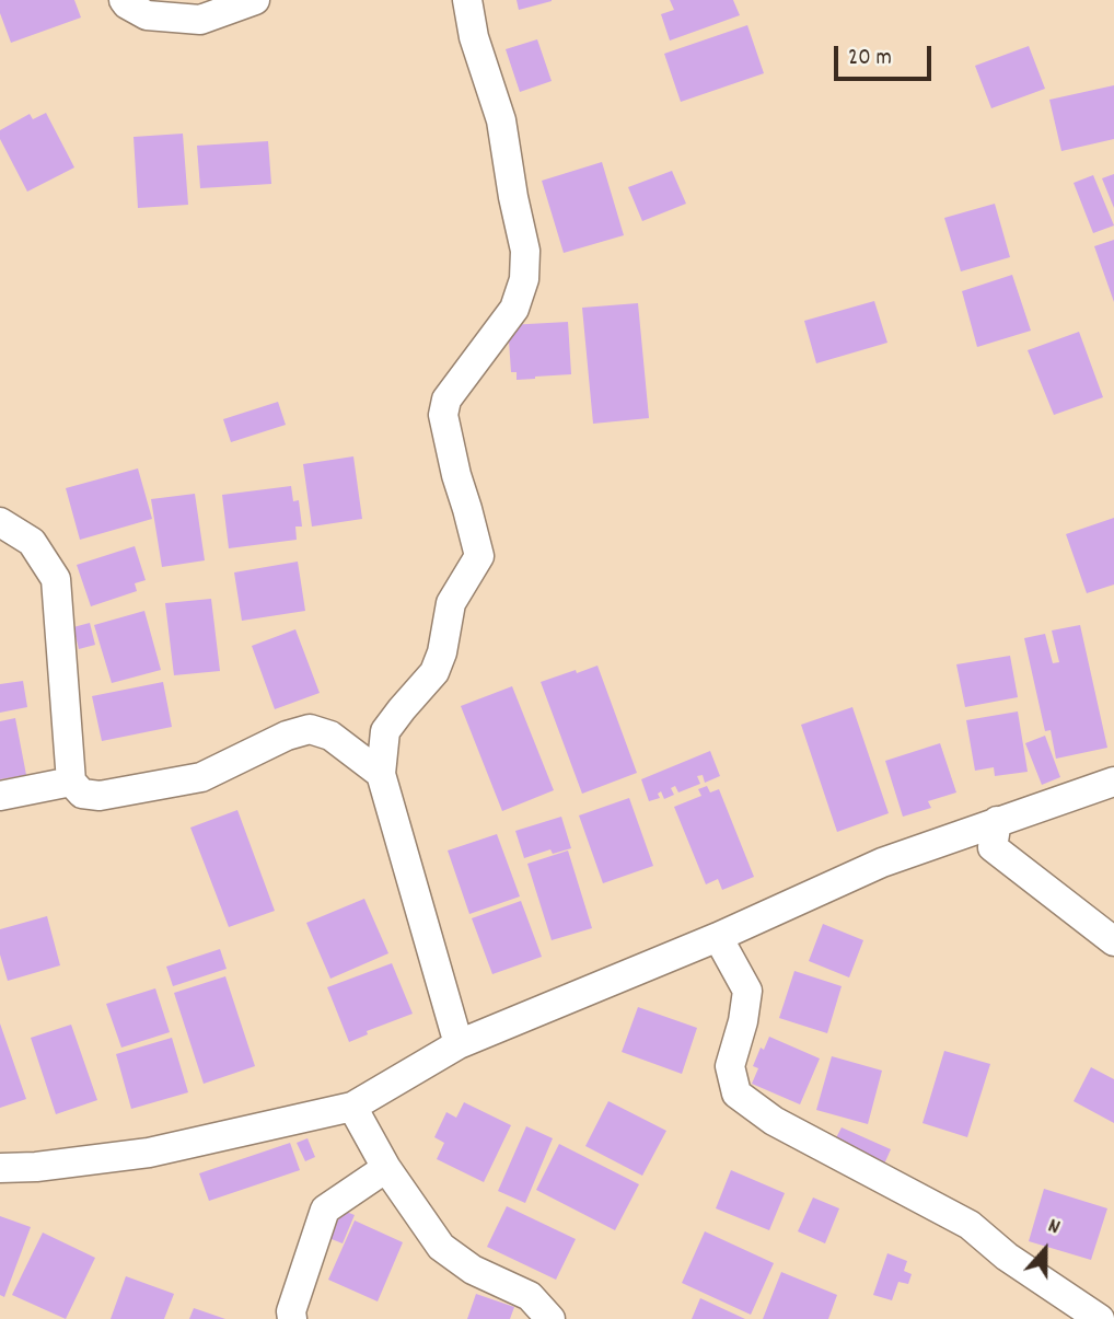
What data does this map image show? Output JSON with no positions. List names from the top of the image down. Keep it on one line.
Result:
{"scale_bar":"20 m","north":"top"}
